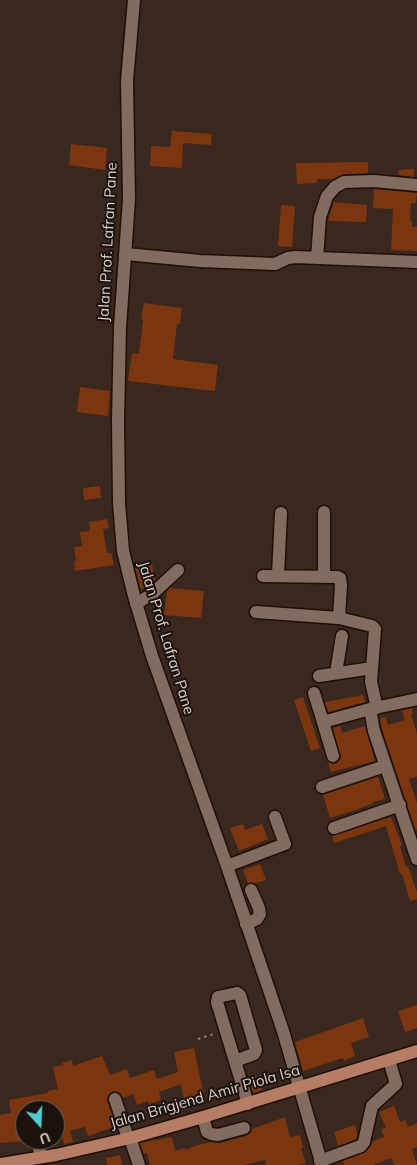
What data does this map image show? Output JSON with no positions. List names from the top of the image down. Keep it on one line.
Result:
{"streets":{"main road":["Jalan Brigjend Amir Piola Isa"],"street":["Jalan Prof. Lafran Pane"]},"crossings":[["Jalan Prof. Lafran Pane","Jalan Brigjend Amir Piola Isa"]],"north":"bottom"}
